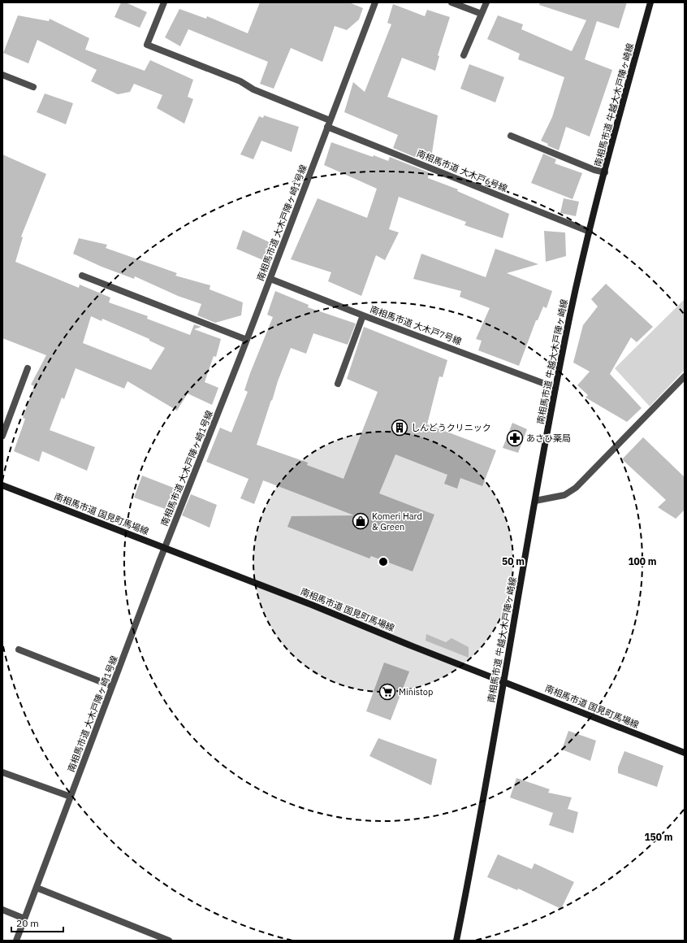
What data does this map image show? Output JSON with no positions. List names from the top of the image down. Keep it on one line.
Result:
{"streets":{"street":["南相馬市道 牛越大木戸陣ヶ崎線","南相馬市道 大木戸6号線","南相馬市道 大木戸陣ヶ崎1号線","南相馬市道 大木戸7号線","南相馬市道 国見町馬場線"]},"crossings":[["南相馬市道 牛越大木戸陣ヶ崎線","南相馬市道 大木戸6号線"],["南相馬市道 牛越大木戸陣ヶ崎線","南相馬市道 大木戸7号線"],["南相馬市道 牛越大木戸陣ヶ崎線","南相馬市道 国見町馬場線"],["南相馬市道 大木戸6号線","南相馬市道 大木戸陣ヶ崎1号線"],["南相馬市道 大木戸陣ヶ崎1号線","南相馬市道 大木戸7号線"],["南相馬市道 大木戸陣ヶ崎1号線","南相馬市道 国見町馬場線"]],"places":{"building":["しんどうクリニック"],"pharmacy":["あさひ薬局"],"shop":["Komeri Hard & Green"],"supermarket":["Ministop"]},"scale_bar":"20 m","rings":["50 m","100 m","150 m"]}
